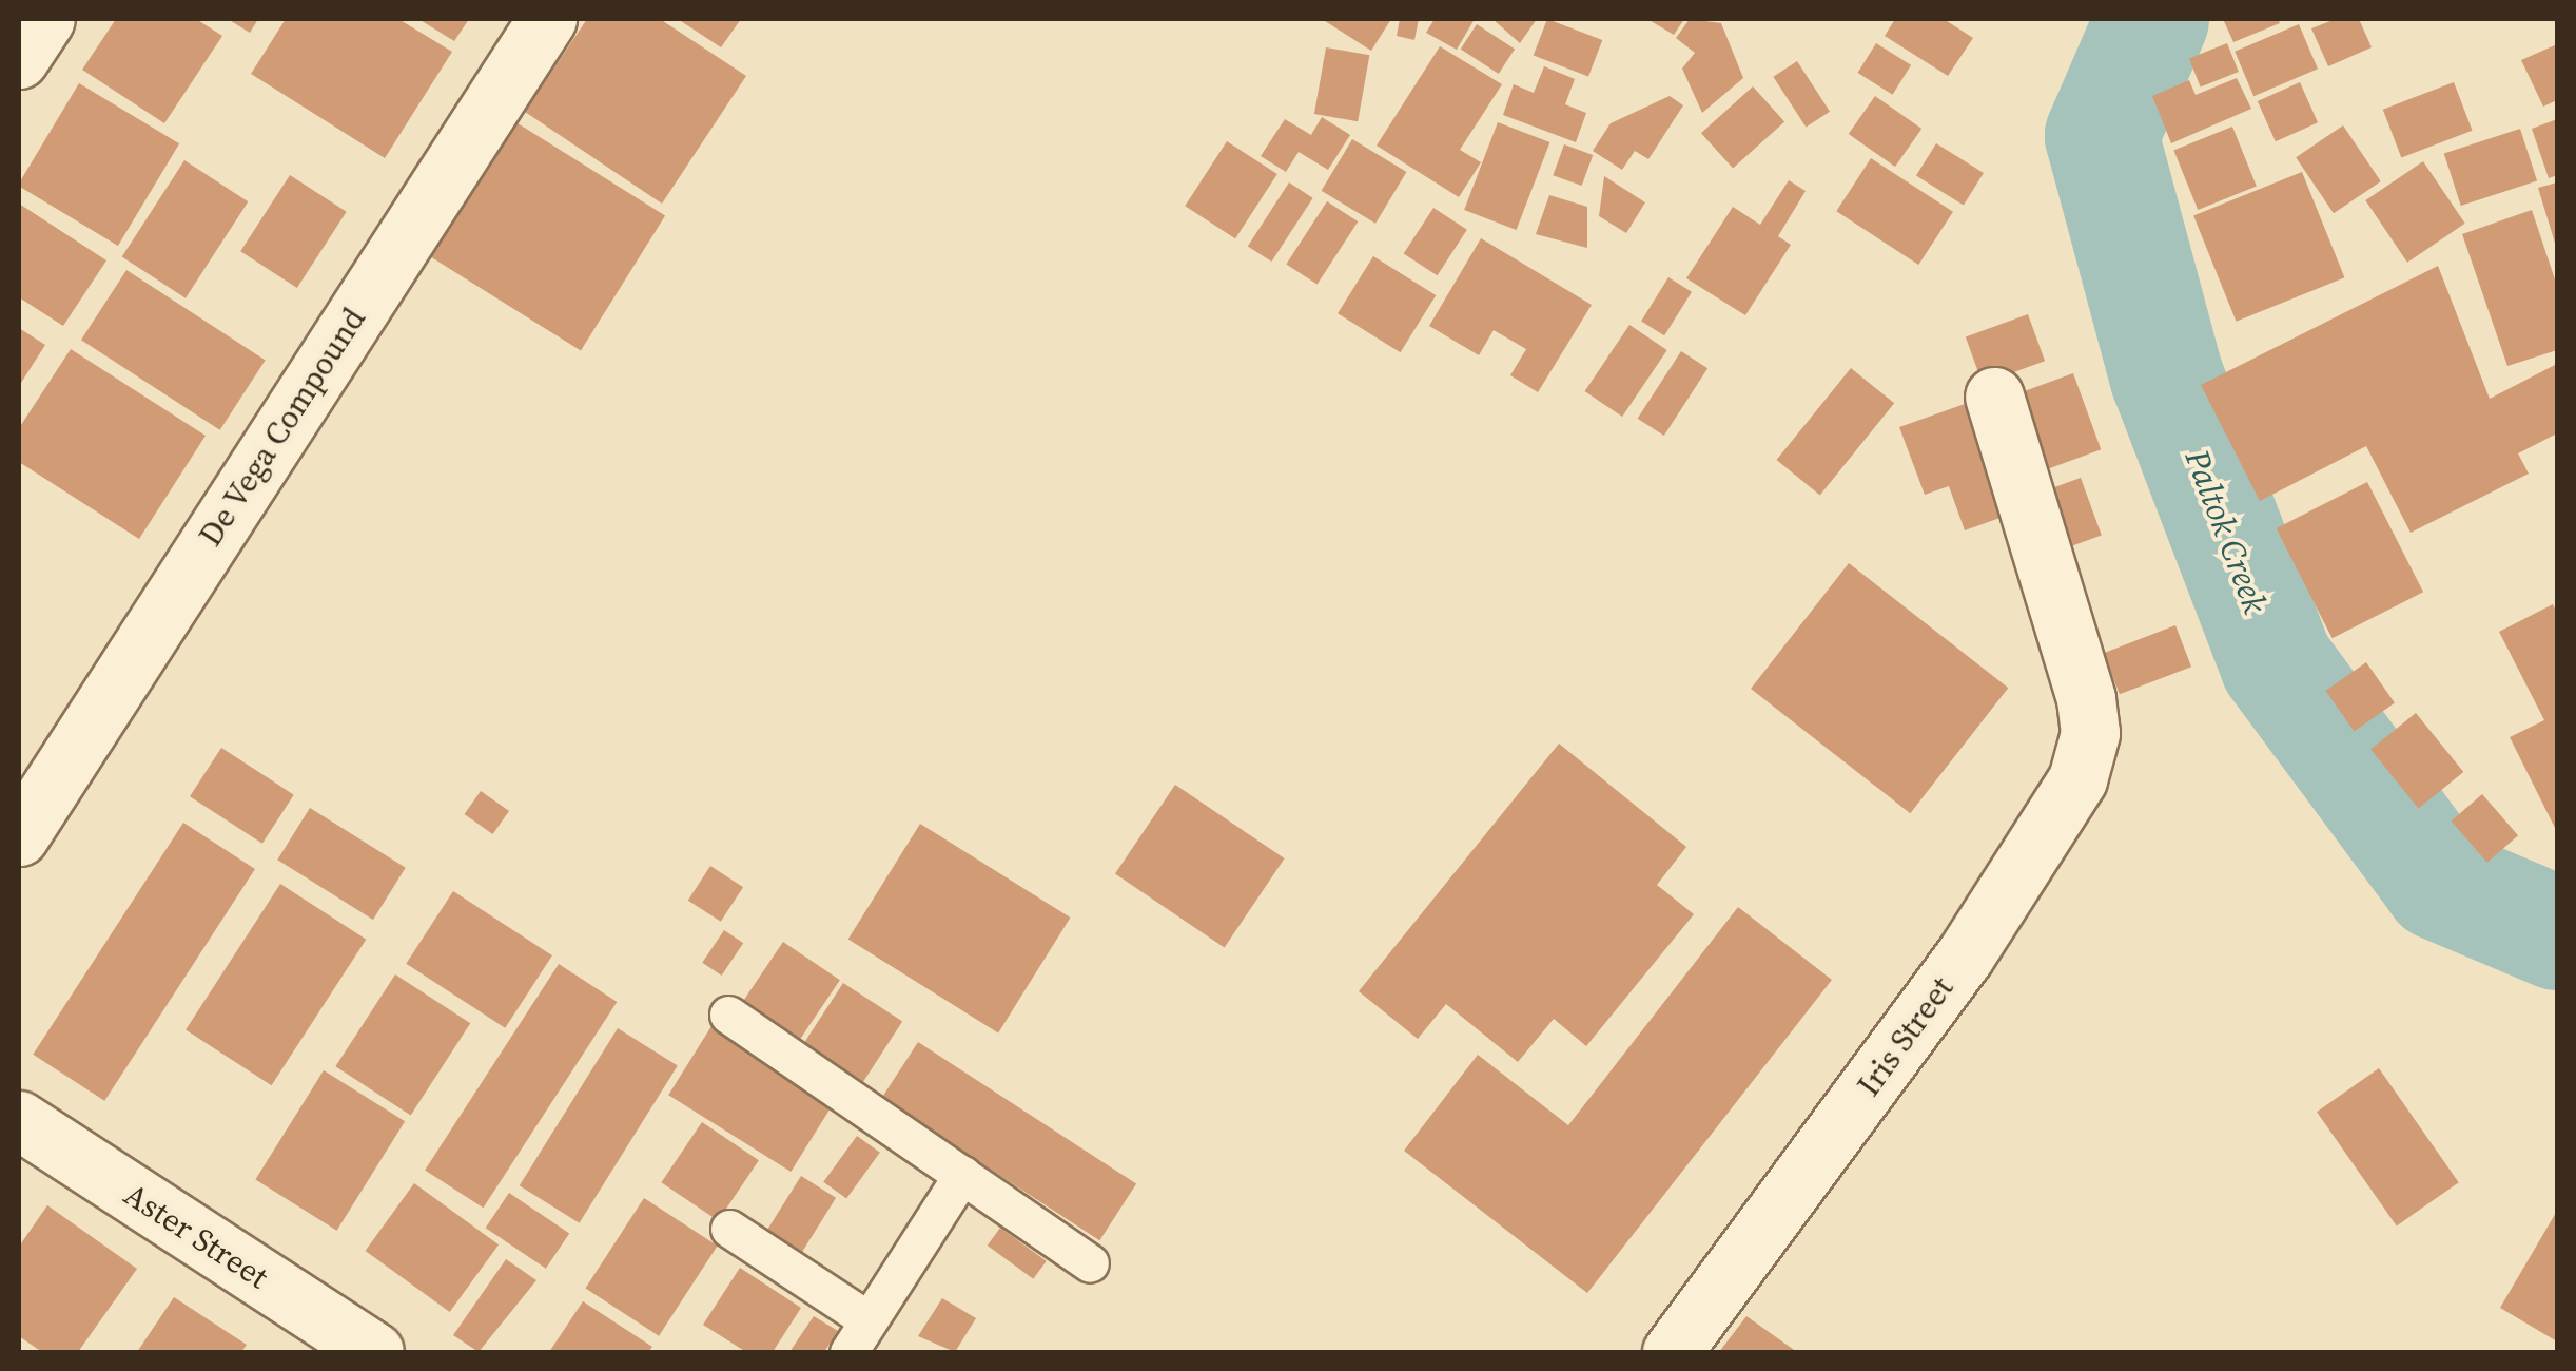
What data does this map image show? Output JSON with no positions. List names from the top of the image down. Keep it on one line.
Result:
{"streets":{"street":["De Vega Compound","Iris Street","Aster Street"]},"water":["Paltok Creek"]}
